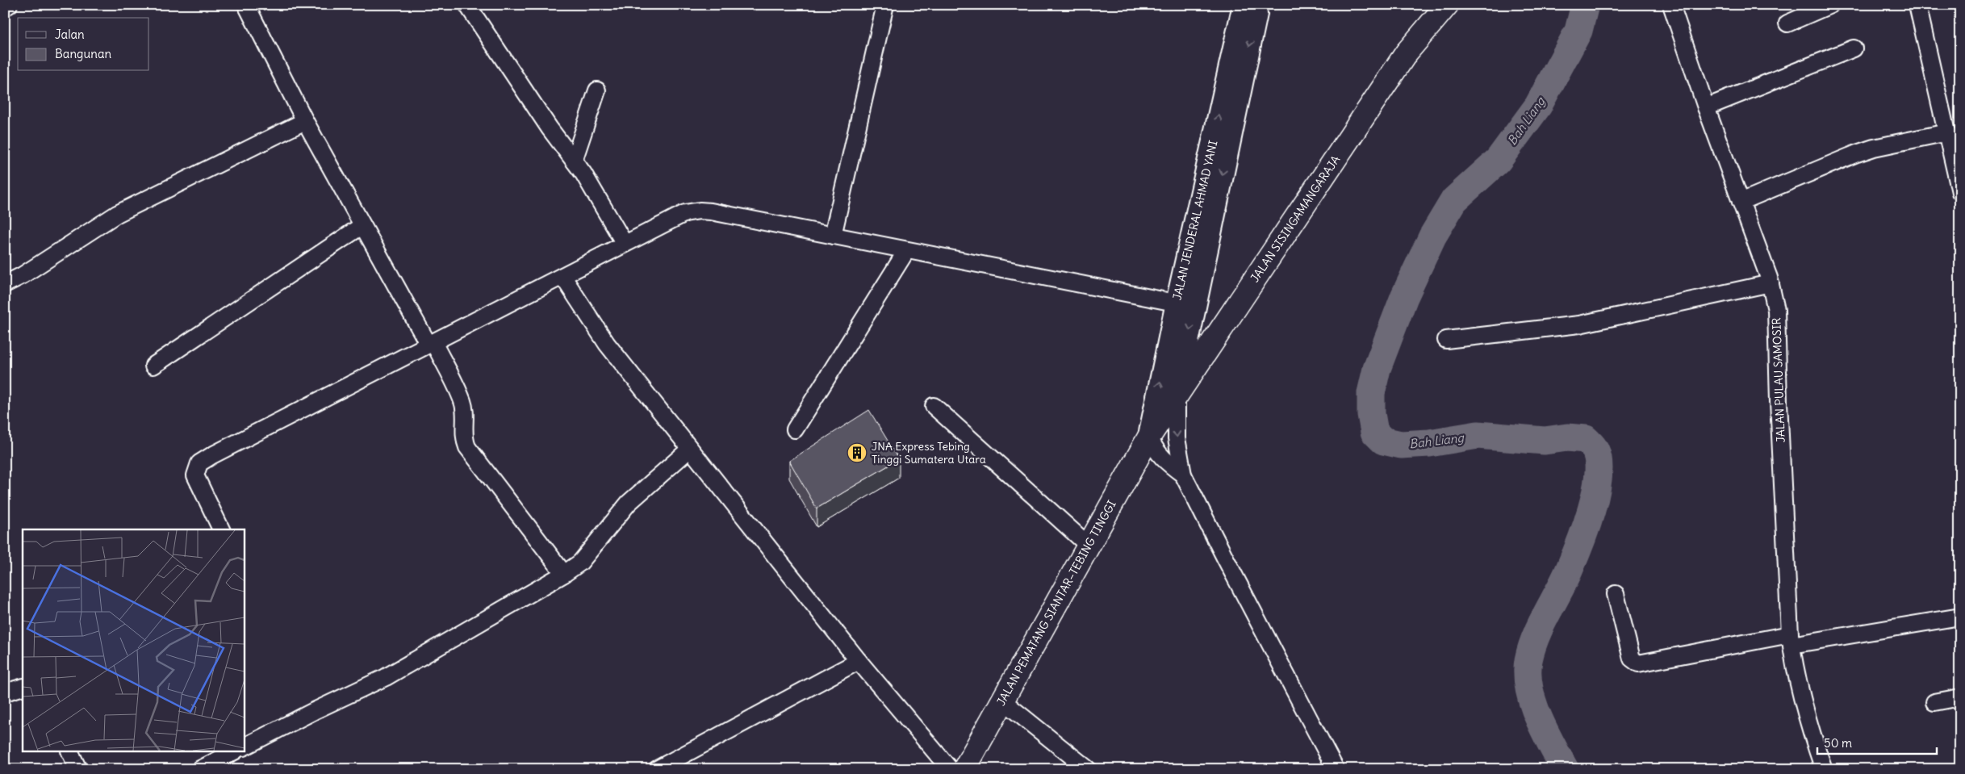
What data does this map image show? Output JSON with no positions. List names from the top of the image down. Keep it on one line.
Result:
{"streets":{"highway":["JALAN SISINGAMANGARAJA","JALAN PEMATANG SIANTAR–TEBING TINGGI"],"main road":["JALAN JENDERAL AHMAD YANI"],"street":["JALAN PULAU SAMOSIR"]},"crossings":[["JALAN SISINGAMANGARAJA","JALAN JENDERAL AHMAD YANI"],["JALAN SISINGAMANGARAJA","JALAN PEMATANG SIANTAR–TEBING TINGGI"],["JALAN JENDERAL AHMAD YANI","JALAN PEMATANG SIANTAR–TEBING TINGGI"]],"water":["Bah Liang"],"places":{"building":["JNA Express Tebing Tinggi Sumatera Utara"]},"legend":["Jalan","Bangunan"],"scale_bar":"50 m"}
